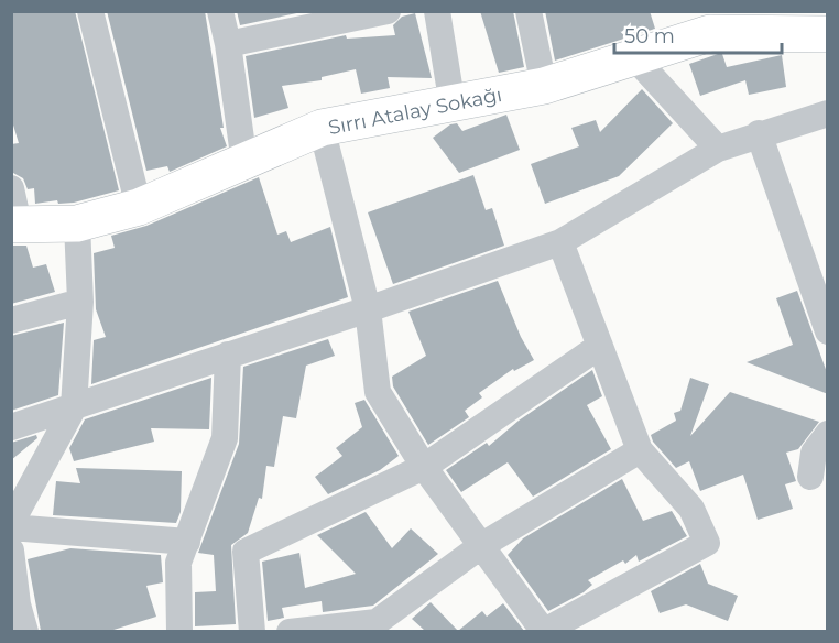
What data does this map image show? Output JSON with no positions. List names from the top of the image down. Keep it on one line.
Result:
{"streets":{"main road":["Sırrı Atalay Sokağı"]},"scale_bar":"50 m"}
